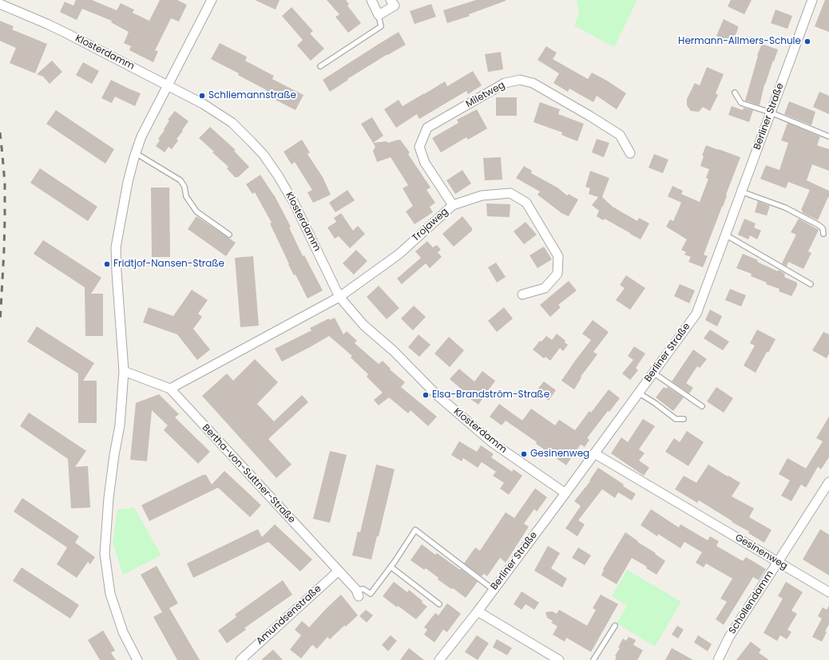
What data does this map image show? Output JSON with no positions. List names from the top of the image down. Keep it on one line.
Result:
{"streets":{"street":["Klosterdamm","Miletweg","Berliner Straße","Trojaweg","Bertha-von-Suttner-Straße","Gesinenweg","Schollendamm","Amundsenstraße"]},"crossings":[["Klosterdamm","Berliner Straße"],["Klosterdamm","Trojaweg"],["Miletweg","Trojaweg"],["Berliner Straße","Gesinenweg"],["Bertha-von-Suttner-Straße","Amundsenstraße"],["Gesinenweg","Schollendamm"]],"places":["Hermann-Allmers-Schule","Schliemannstraße","Fridtjof-Nansen-Straße","Elsa-Brandström-Straße","Gesinenweg"]}
